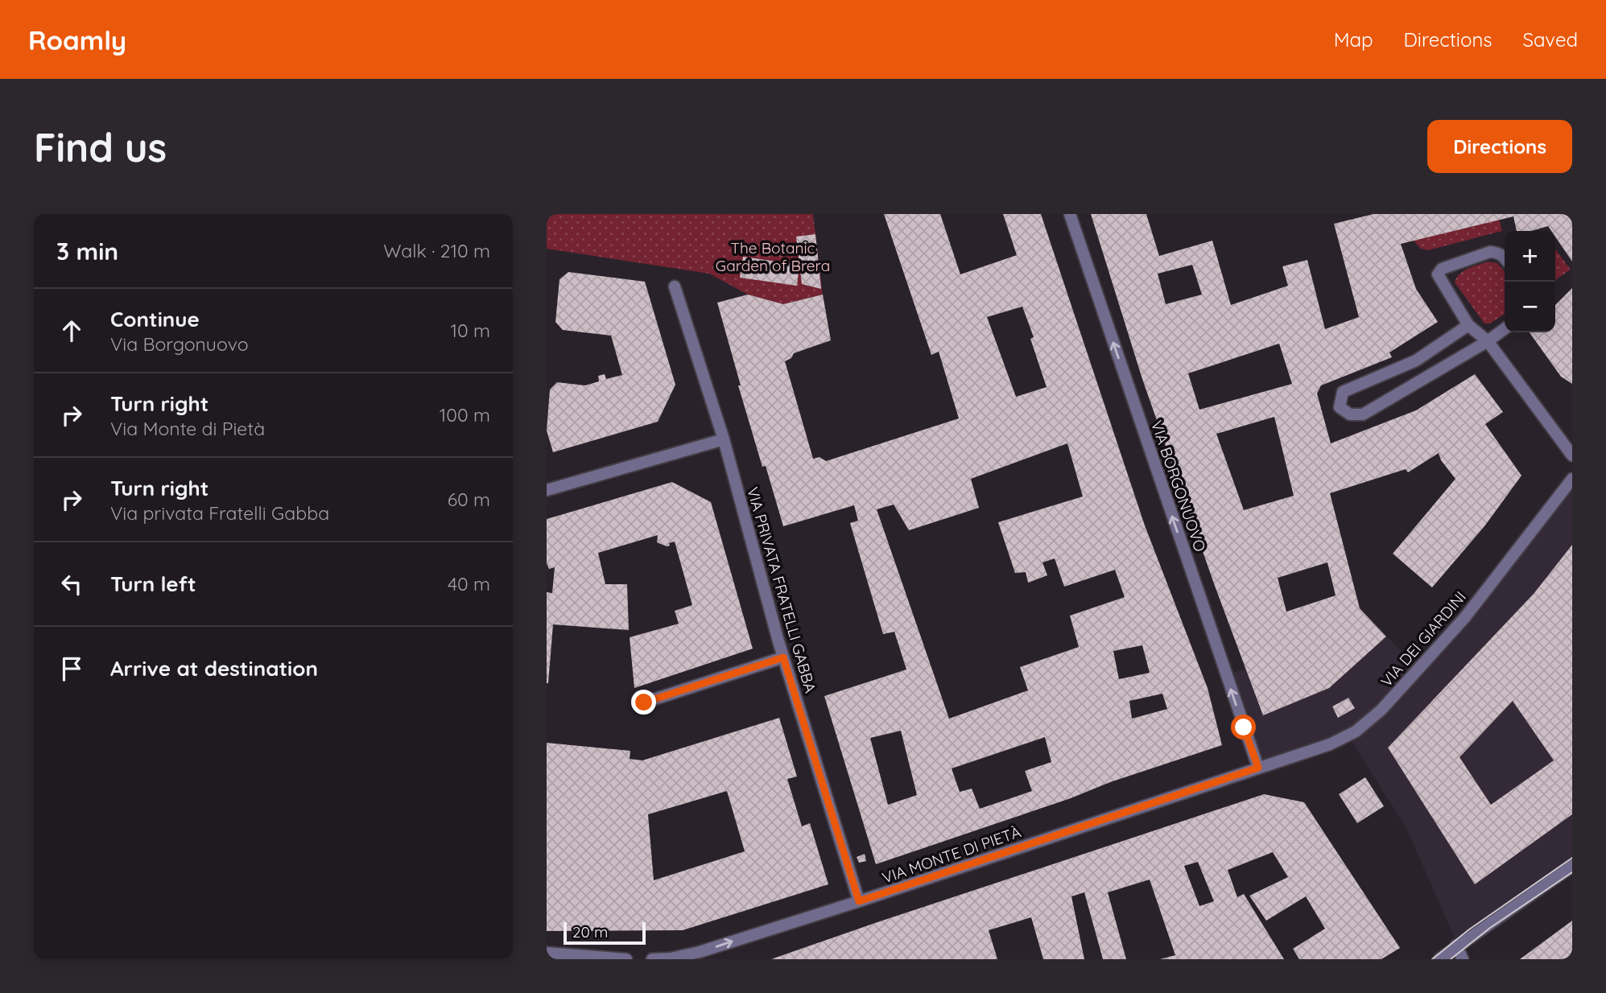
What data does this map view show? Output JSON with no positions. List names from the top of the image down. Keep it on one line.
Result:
{"streets":{"street":["VIA BORGONUOVO","VIA PRIVATA FRATELLI GABBA","VIA DEI GIARDINI","VIA MONTE DI PIETÀ"]},"crossings":[["VIA BORGONUOVO","VIA DEI GIARDINI"],["VIA BORGONUOVO","VIA MONTE DI PIETÀ"],["VIA PRIVATA FRATELLI GABBA","VIA MONTE DI PIETÀ"],["VIA DEI GIARDINI","VIA MONTE DI PIETÀ"]],"one_way":["VIA BORGONUOVO"],"parks":["The Botanic Garden of Brera"],"scale_bar":"20 m","page":{"header":"Roamly","nav":["Map","Directions","Saved"],"buttons":"Directions","title":"Find us","heading":["3 min","Walk · 210 m"],"map_buttons":["+","−"],"list":[["Continue","Via Borgonuovo","10 m"],["Turn right","Via Monte di Pietà","100 m"],["Turn right","Via privata Fratelli Gabba","60 m"],["Turn left","40 m"],"Arrive at destination"],"scale":"20 m"}}
